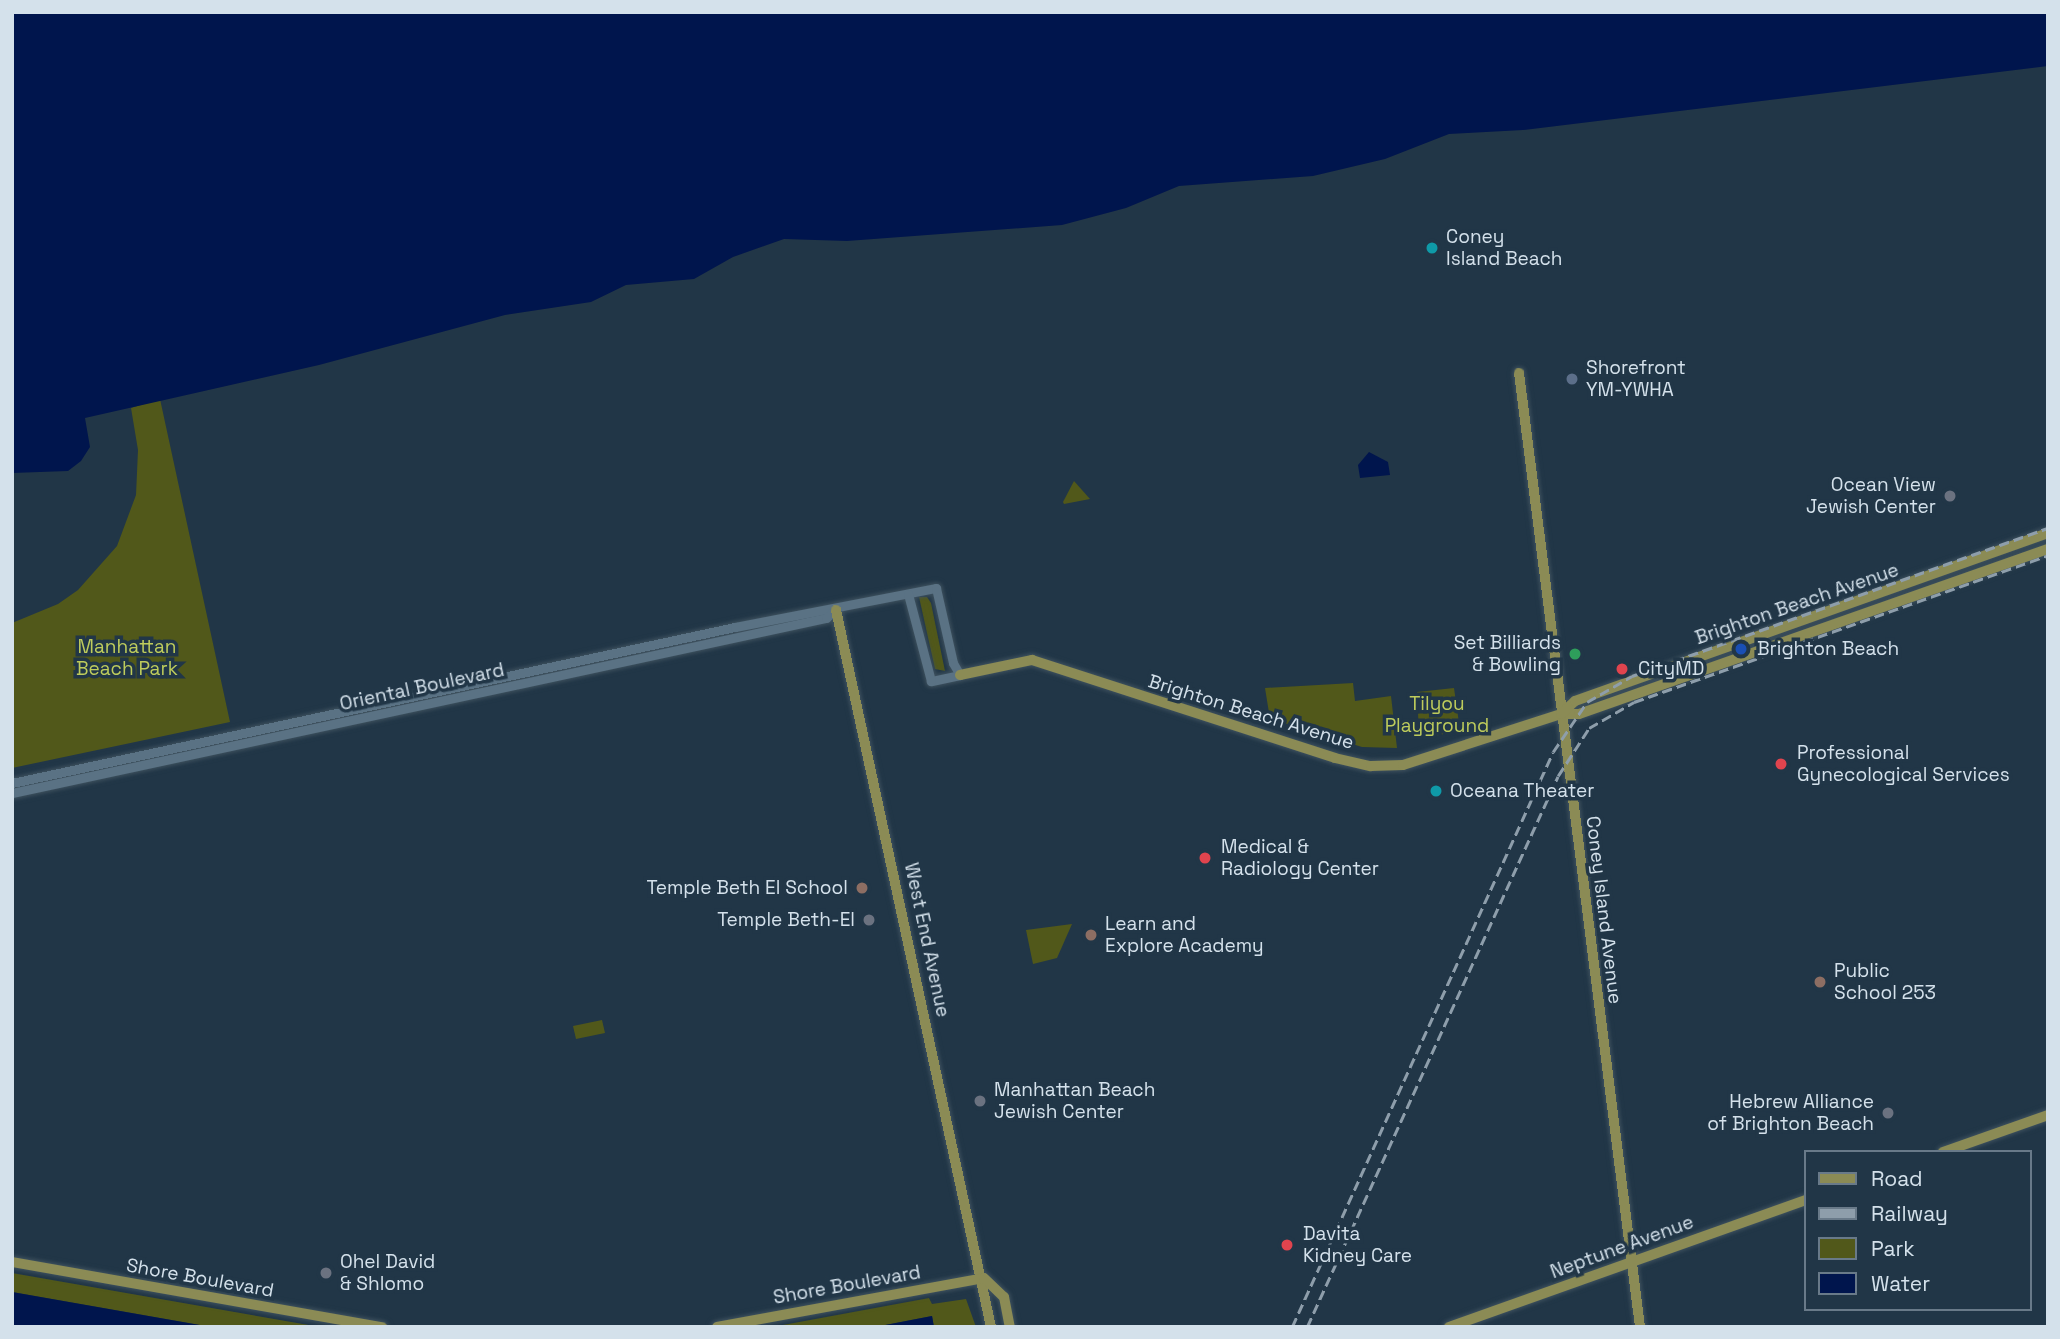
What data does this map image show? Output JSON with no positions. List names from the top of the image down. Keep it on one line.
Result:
{"streets":{"main road":["Brighton Beach Avenue","Coney Island Avenue","West End Avenue","Neptune Avenue","Shore Boulevard"],"street":["Oriental Boulevard"]},"crossings":[["Brighton Beach Avenue","Oriental Boulevard"],["Brighton Beach Avenue","Coney Island Avenue"],["Oriental Boulevard","West End Avenue"],["Coney Island Avenue","Neptune Avenue"],["West End Avenue","Shore Boulevard"]],"parks":["Manhattan Beach Park","Tilyou Playground"],"places":["Coney Island Beach","Shorefront YM-YWHA","Ocean View Jewish Center","Brighton Beach","Set Billiards & Bowling","CityMD","Professional Gynecological Services","Oceana Theater","Medical & Radiology Center","Temple Beth El School","Temple Beth-El","Learn and Explore Academy","Public School 253","Manhattan Beach Jewish Center","Hebrew Alliance of Brighton Beach","Davita Kidney Care","Ohel David & Shlomo"],"legend":["Road","Railway","Park","Water"]}
